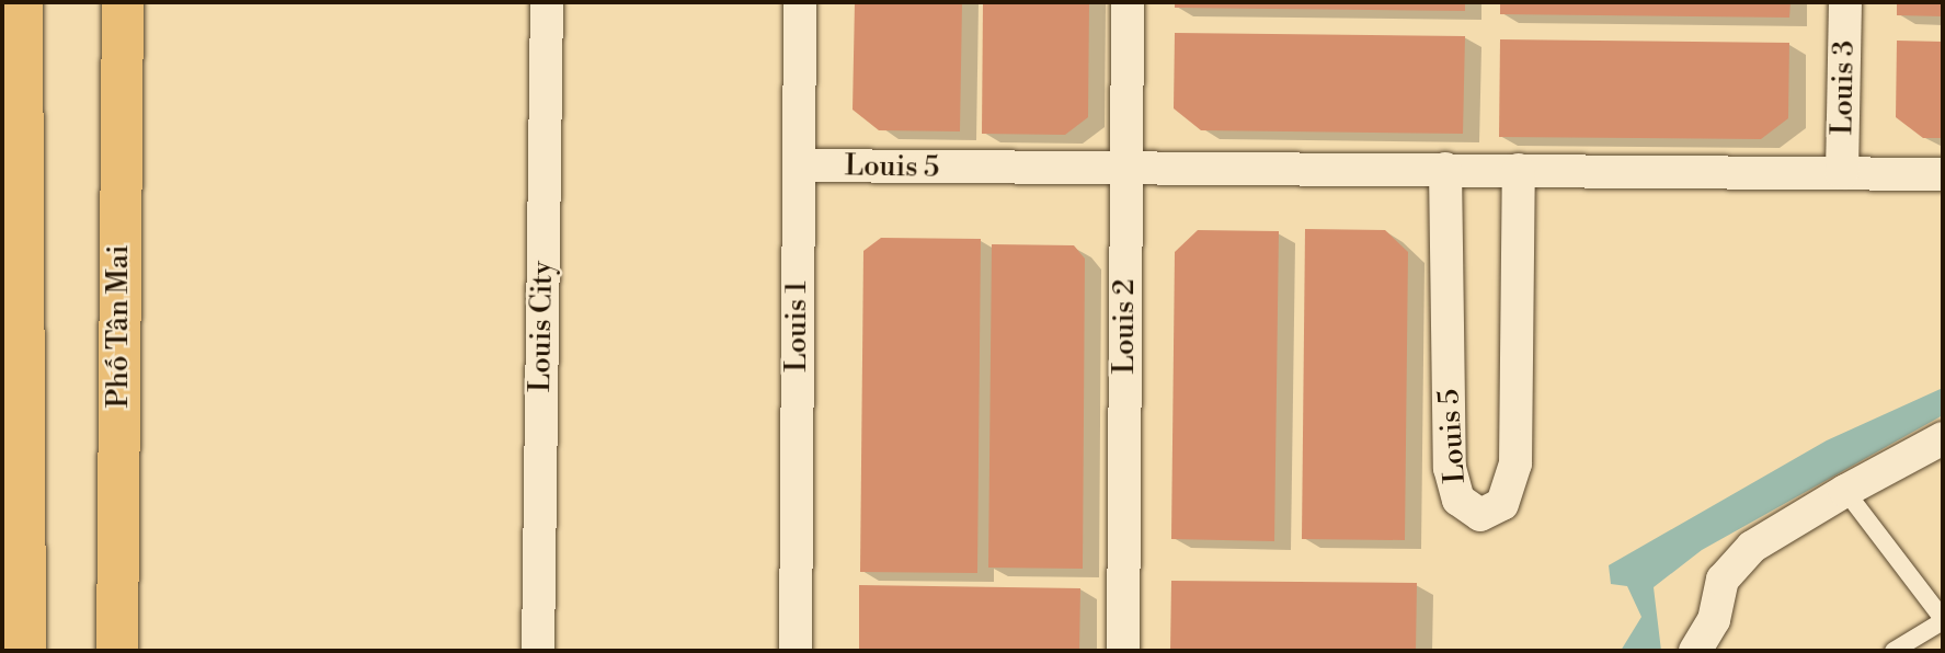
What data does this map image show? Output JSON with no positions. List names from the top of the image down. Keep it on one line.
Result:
{"streets":{"main road":["Phố Tân Mai"],"street":["Louis 3","Louis 5","Louis City","Louis 1","Louis 2"]},"crossings":[["Louis 3","Louis 5"],["Louis 5","Louis 1"],["Louis 5","Louis 2"]]}
